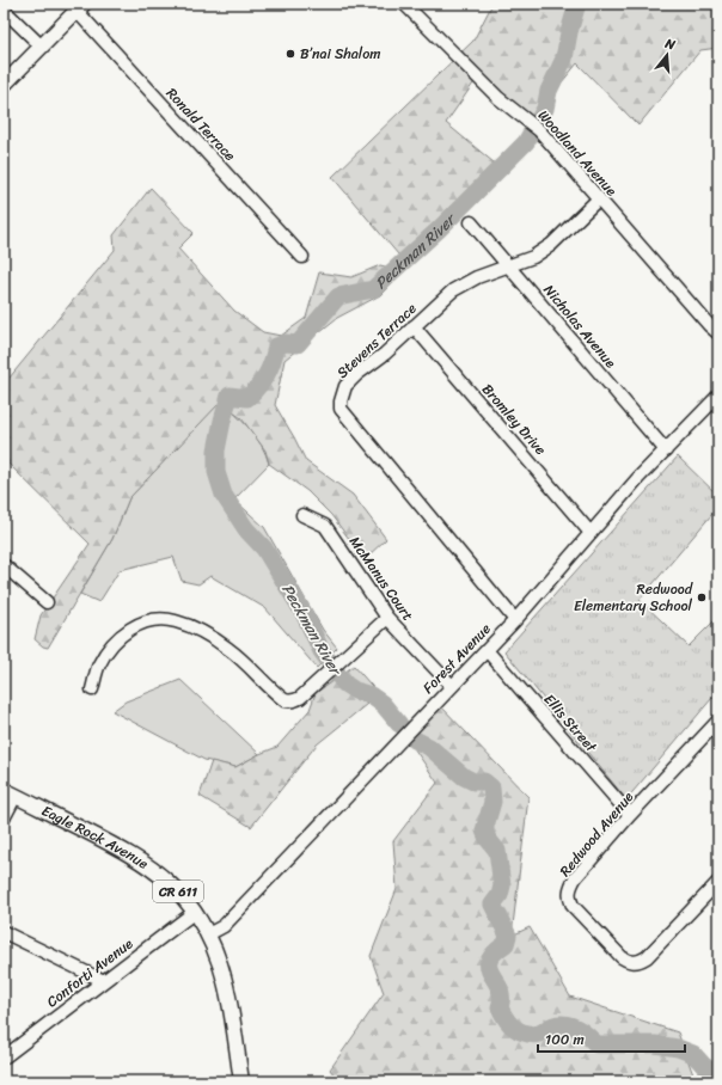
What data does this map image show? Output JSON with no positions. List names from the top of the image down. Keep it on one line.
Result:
{"streets":{"main road":["Eagle Rock Avenue","CR 611"],"street":["Ronald Terrace","Woodland Avenue","Nicholas Avenue","Stevens Terrace","Bromley Drive","McManus Court","Forest Avenue","Ellis Street","Redwood Avenue","Conforti Avenue"]},"crossings":[["Woodland Avenue","Stevens Terrace"],["Nicholas Avenue","Stevens Terrace"],["Nicholas Avenue","Forest Avenue"],["Stevens Terrace","Bromley Drive"],["Stevens Terrace","Forest Avenue"],["Bromley Drive","Forest Avenue"],["McManus Court","Forest Avenue"],["Forest Avenue","Ellis Street"],["Forest Avenue","Eagle Rock Avenue"],["Ellis Street","Redwood Avenue"],["Eagle Rock Avenue","Conforti Avenue"]],"water":["Peckman River"],"places":["B’nai Shalom","Redwood Elementary School"],"scale_bar":"100 m","north":"top"}
